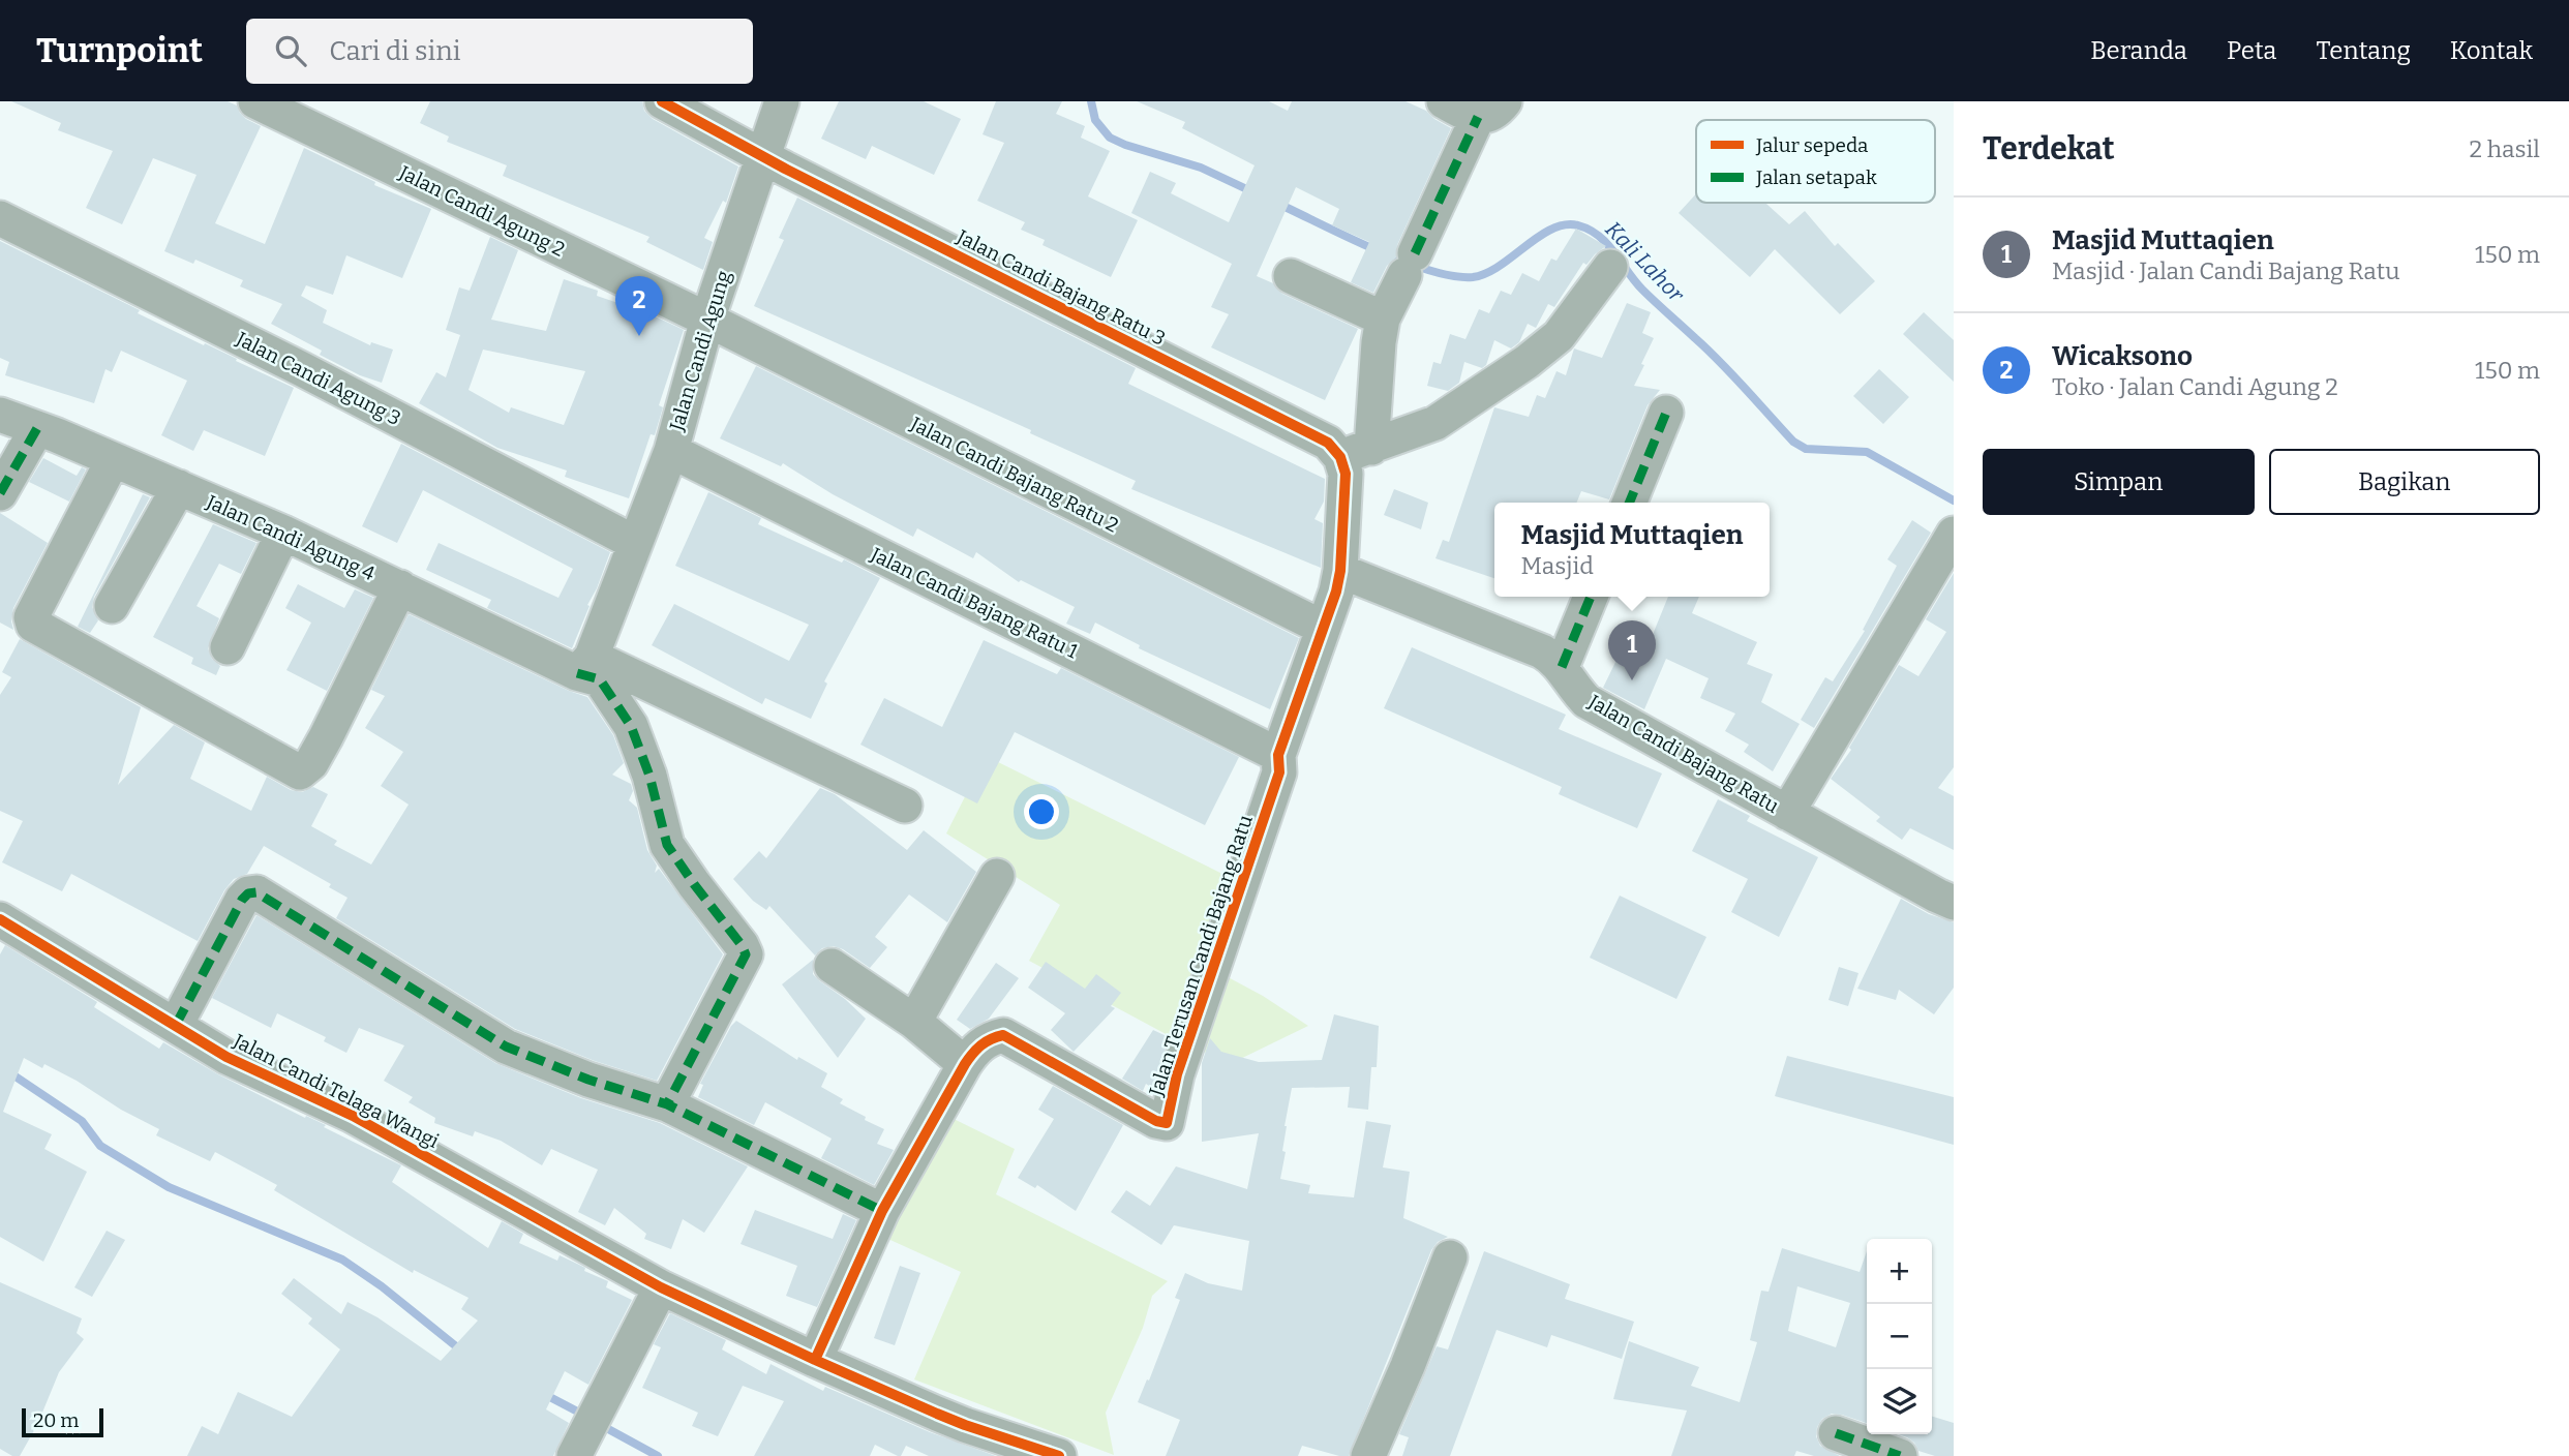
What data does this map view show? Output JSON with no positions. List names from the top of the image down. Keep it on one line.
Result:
{"streets":{"street":["Jalan Candi Agung 2","Jalan Candi Bajang Ratu 3","Jalan Candi Agung","Jalan Candi Agung 3","Jalan Candi Bajang Ratu 2","Jalan Candi Agung 4","Jalan Candi Bajang Ratu 1","Jalan Candi Bajang Ratu","Jalan Terusan Candi Bajang Ratu","Jalan Candi Telaga Wangi"]},"crossings":[["Jalan Candi Agung 2","Jalan Candi Agung"],["Jalan Candi Agung 2","Jalan Candi Bajang Ratu 2"],["Jalan Candi Bajang Ratu 3","Jalan Candi Agung"],["Jalan Candi Agung","Jalan Candi Agung 3"],["Jalan Candi Agung","Jalan Candi Bajang Ratu 2"],["Jalan Candi Agung","Jalan Candi Agung 4"],["Jalan Candi Agung","Jalan Candi Bajang Ratu 1"],["Jalan Candi Bajang Ratu 1","Jalan Terusan Candi Bajang Ratu"],["Jalan Terusan Candi Bajang Ratu","Jalan Candi Telaga Wangi"]],"water":["Kali Lahor"],"legend":["Jalur sepeda","Jalan setapak"],"scale_bar":"20 m","page":{"header":"Turnpoint","search":"Cari di sini","nav":["Beranda","Peta","Tentang","Kontak"],"heading":["Terdekat","2 hasil"],"list":[{"mark":"1","name":"Masjid Muttaqien","note":"Masjid · Jalan Candi Bajang Ratu","value":"150 m"},{"mark":"2","name":"Wicaksono","note":"Toko · Jalan Candi Agung 2","value":"150 m"}],"pins":["2","1"],"buttons":["Simpan","Bagikan"],"popup":["Masjid Muttaqien","Masjid"],"map_buttons":["+","−"],"scale":"20 m"}}
